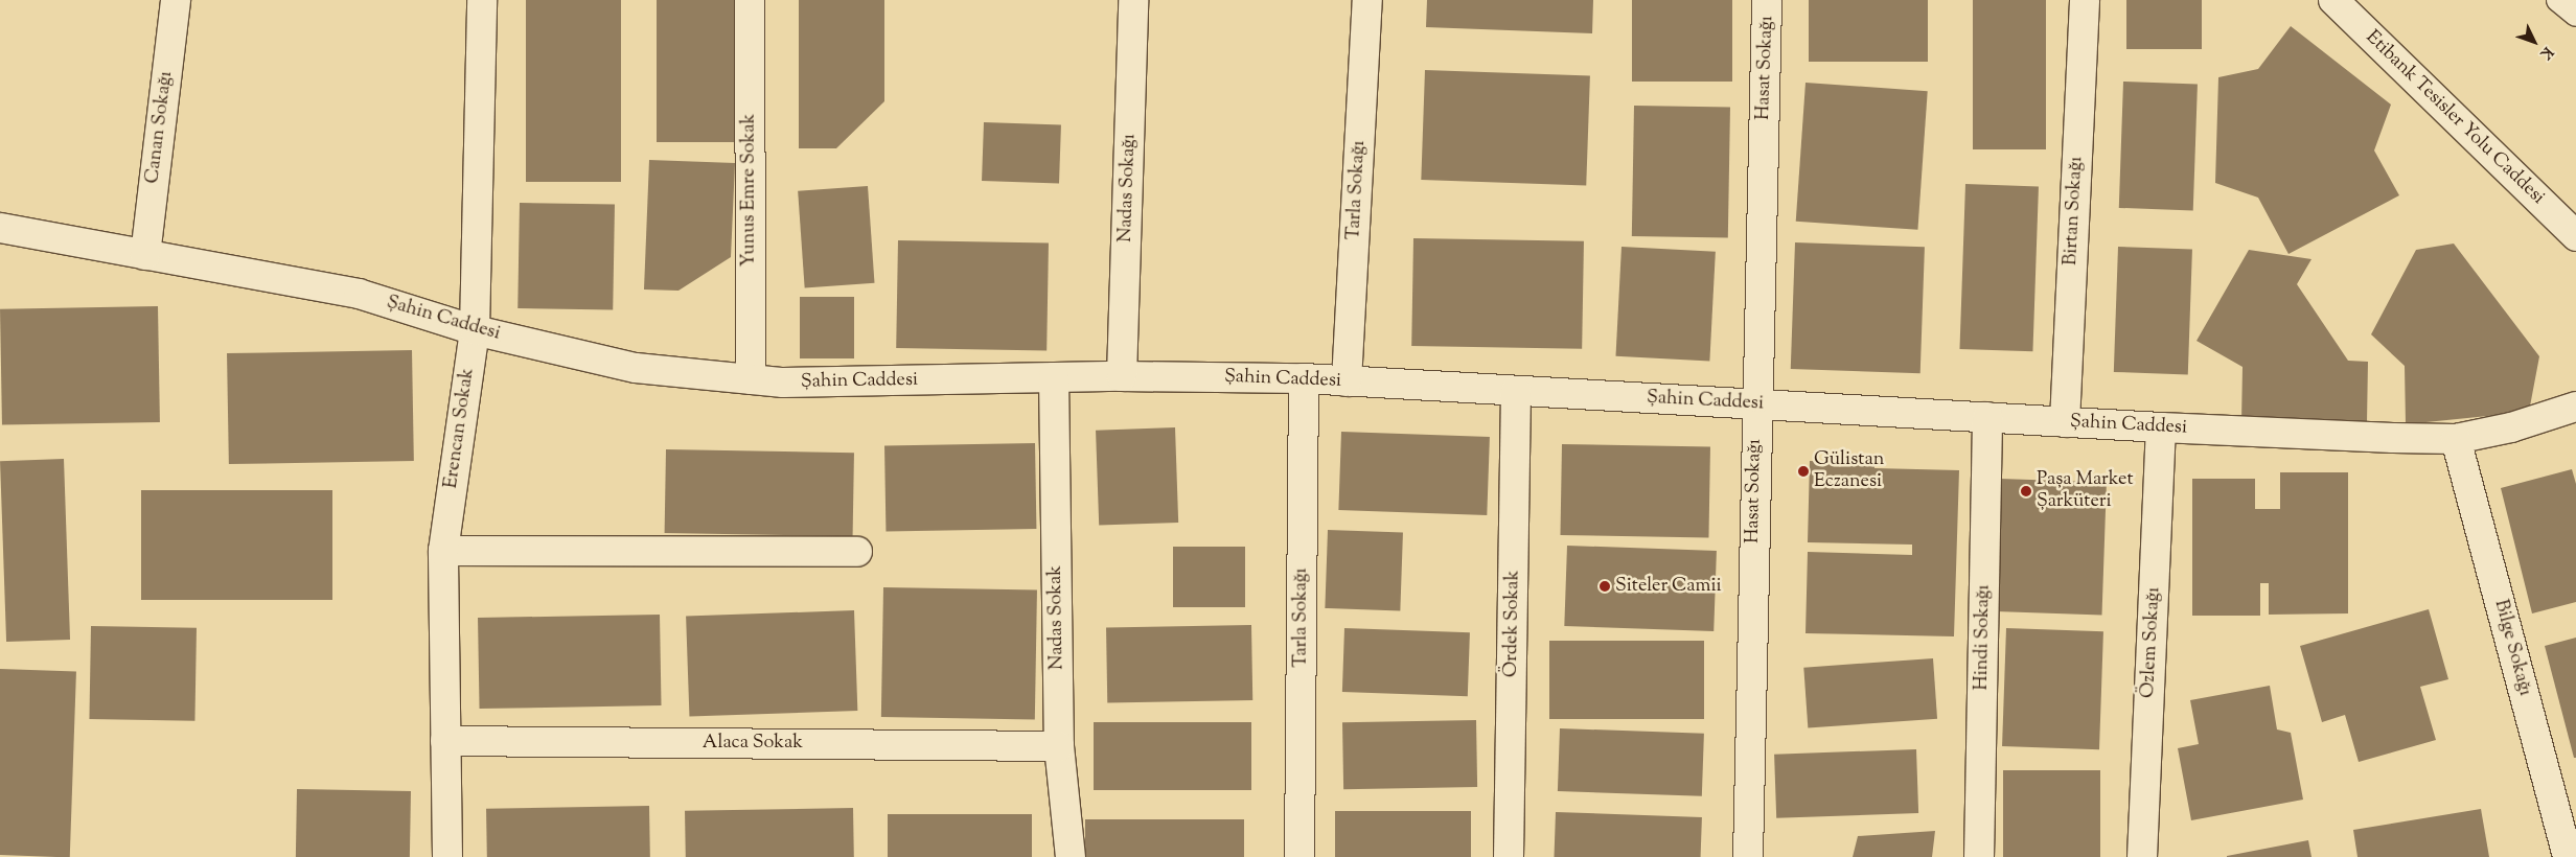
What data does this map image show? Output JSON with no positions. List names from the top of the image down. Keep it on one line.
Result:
{"streets":{"street":["Hasat Sokağı","Etibank Tesisler Yolu Caddesi","Canan Sokağı","Nadas Sokağı","Yunus Emre Sokak","Tarla Sokağı","Birtan Sokağı","Şahin Caddesi","Erencan Sokak","Nadas Sokak","Ördek Sokak","Hindi Sokağı","Özlem Sokağı","Bilge Sokağı","Alaca Sokak"]},"crossings":[["Hasat Sokağı","Şahin Caddesi"],["Canan Sokağı","Şahin Caddesi"],["Nadas Sokağı","Şahin Caddesi"],["Yunus Emre Sokak","Şahin Caddesi"],["Tarla Sokağı","Şahin Caddesi"],["Birtan Sokağı","Şahin Caddesi"],["Şahin Caddesi","Erencan Sokak"],["Şahin Caddesi","Nadas Sokak"],["Şahin Caddesi","Ördek Sokak"],["Şahin Caddesi","Hindi Sokağı"],["Şahin Caddesi","Özlem Sokağı"],["Şahin Caddesi","Bilge Sokağı"],["Erencan Sokak","Alaca Sokak"],["Nadas Sokak","Alaca Sokak"]],"places":["Gülistan Eczanesi","Paşa Market Şarküteri","Siteler Camii"],"north":"bottom right"}
